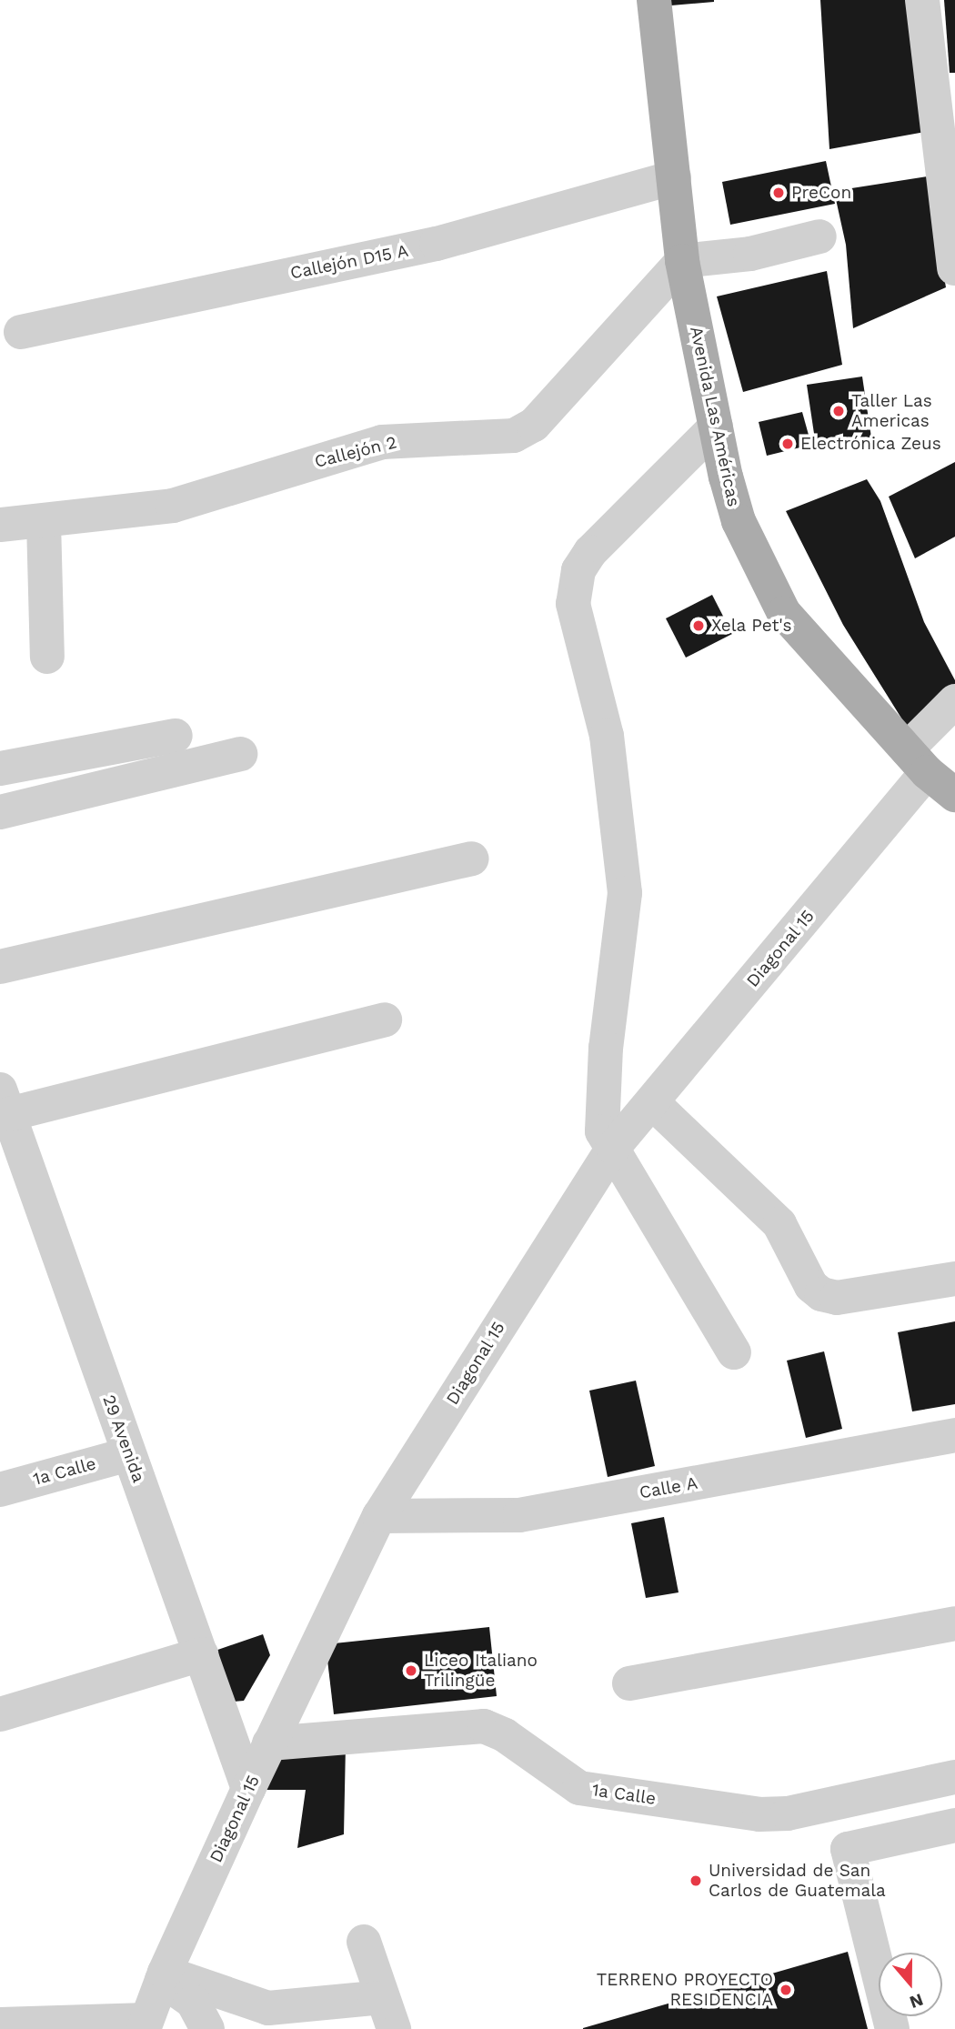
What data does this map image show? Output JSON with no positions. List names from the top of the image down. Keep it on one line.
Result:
{"streets":{"main road":["Avenida Las Américas"],"street":["Callejón D15 A","Callejón 2","Diagonal 15","29 Avenida","1a Calle","Calle A"]},"crossings":[["Callejón D15 A","Avenida Las Américas"],["Avenida Las Américas","Callejón 2"],["Avenida Las Américas","Diagonal 15"],["Diagonal 15","29 Avenida"],["Diagonal 15","1a Calle"],["Diagonal 15","Calle A"],["29 Avenida","1a Calle"]],"places":["PreCon","Taller Las Americas","Electrónica Zeus","Xela Pet's","Liceo Italiano Trilingüe","Universidad de San Carlos de Guatemala","TERRENO PROYECTO RESIDENCIA"],"north":"bottom"}
